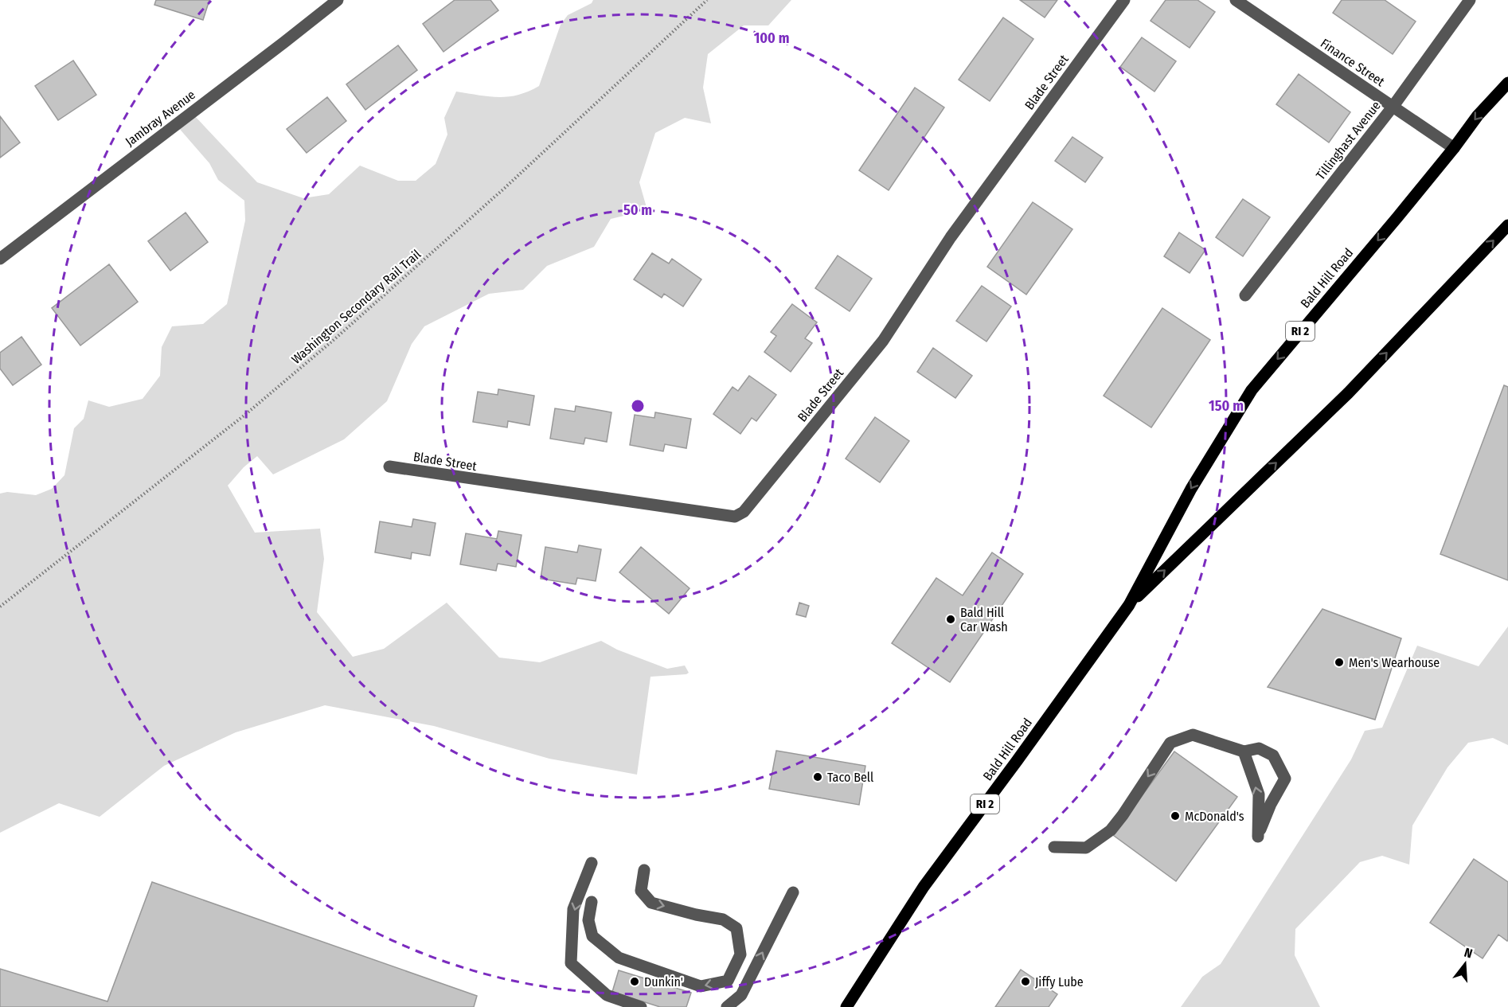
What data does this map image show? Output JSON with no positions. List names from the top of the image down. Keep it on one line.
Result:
{"streets":{"main road":["Bald Hill Road","RI 2"],"street":["Finance Street","Blade Street","Jambray Avenue","Tillinghast Avenue"],"path":["Washington Secondary Rail Trail"]},"crossings":[["Finance Street","Tillinghast Avenue"],["Finance Street","Bald Hill Road"]],"places":["Bald Hill Car Wash","Men's Wearhouse","Taco Bell","McDonald's","Dunkin'","Jiffy Lube"],"north":"top","rings":["100 m","50 m","150 m"]}
